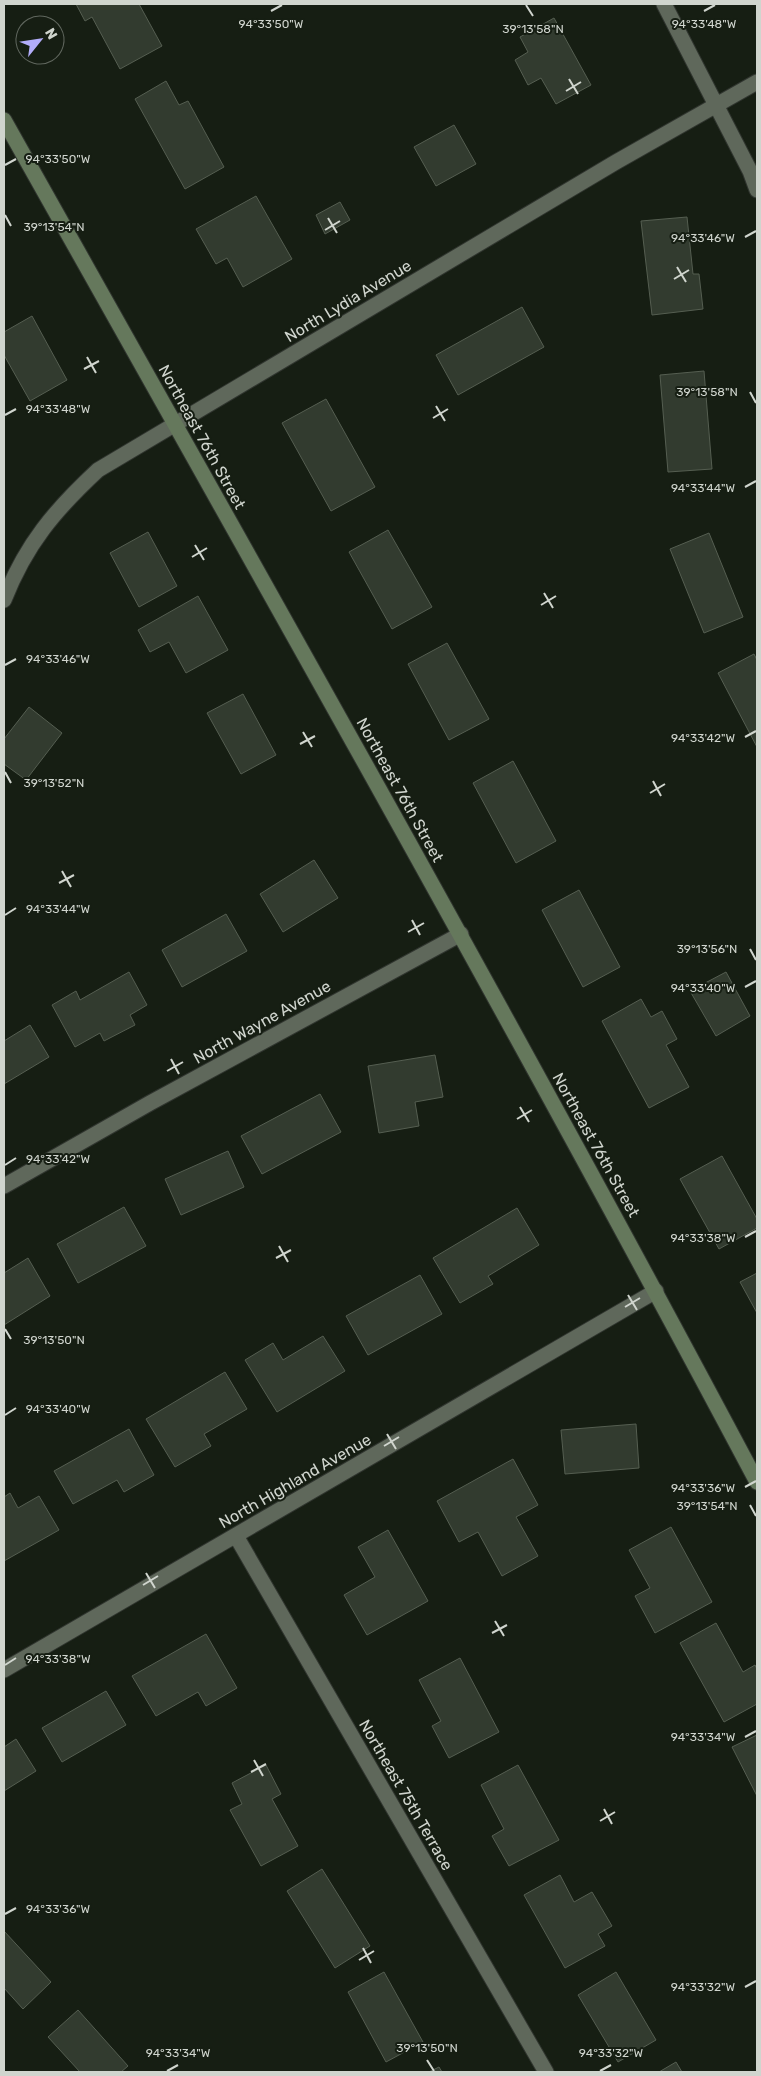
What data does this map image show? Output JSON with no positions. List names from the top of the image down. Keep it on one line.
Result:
{"streets":{"street":["North Lydia Avenue","Northeast 76th Street","North Wayne Avenue","North Highland Avenue","Northeast 75th Terrace"]},"crossings":[["North Lydia Avenue","Northeast 76th Street"],["Northeast 76th Street","North Wayne Avenue"],["Northeast 76th Street","North Highland Avenue"],["North Highland Avenue","Northeast 75th Terrace"]],"north":"top right","coordinates":["94°33'50\"W","94°33'48\"W","39°13'58\"N","39°13'54\"N","94°33'46\"W","94°33'44\"W","94°33'42\"W","39°13'52\"N","39°13'56\"N","94°33'40\"W","94°33'38\"W","39°13'50\"N","94°33'36\"W","94°33'34\"W","94°33'32\"W"]}
